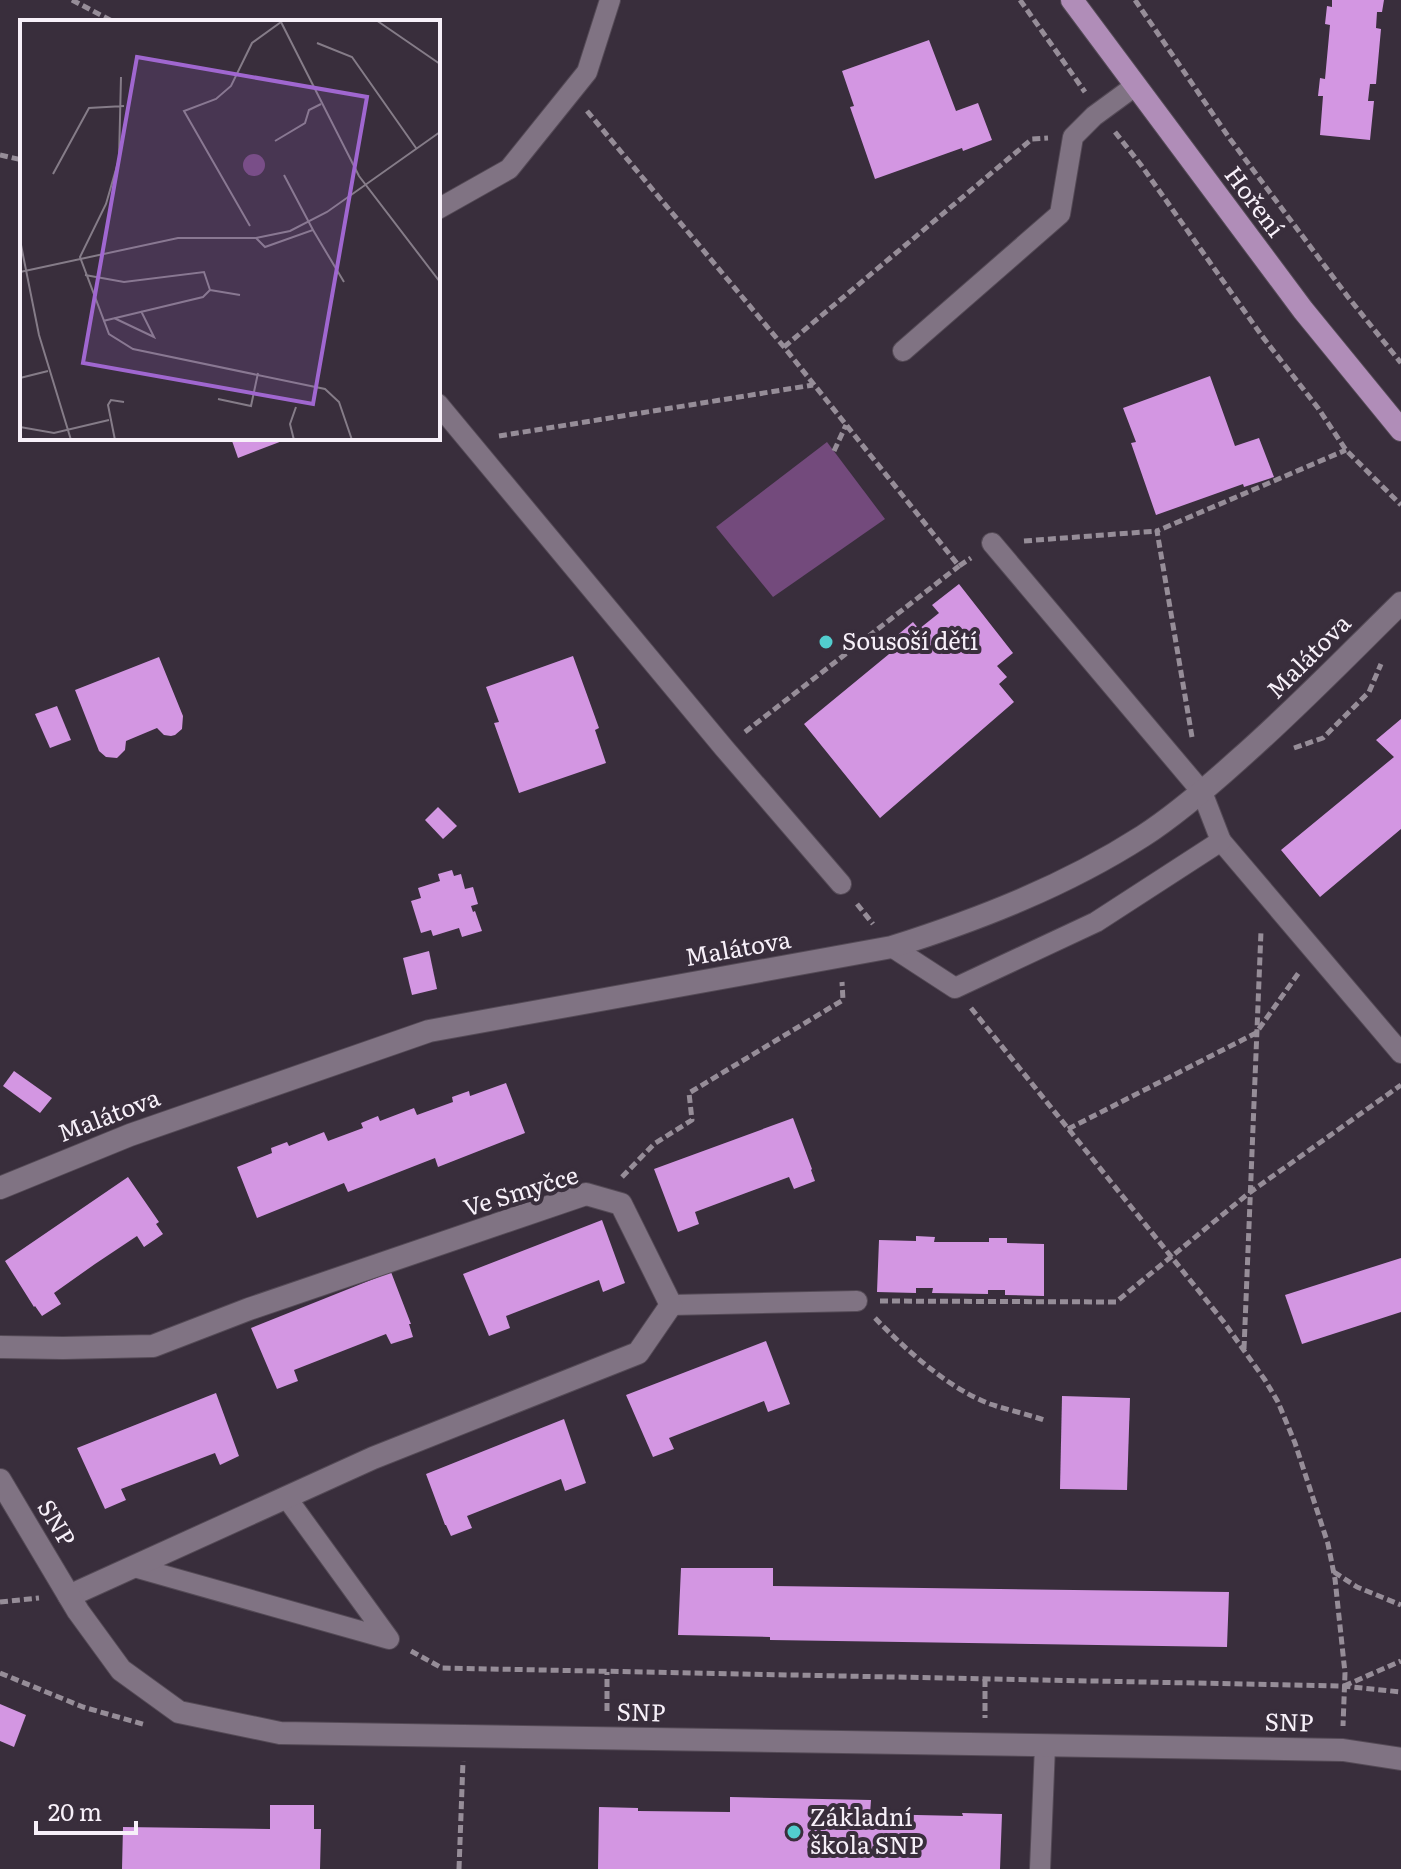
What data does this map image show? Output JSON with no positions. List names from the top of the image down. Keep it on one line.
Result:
{"streets":{"main road":["Hoření"],"street":["Malátova","Ve Smyčce","SNP"]},"places":["Sousoší dětí","Základní škola SNP"],"scale_bar":"20 m"}
